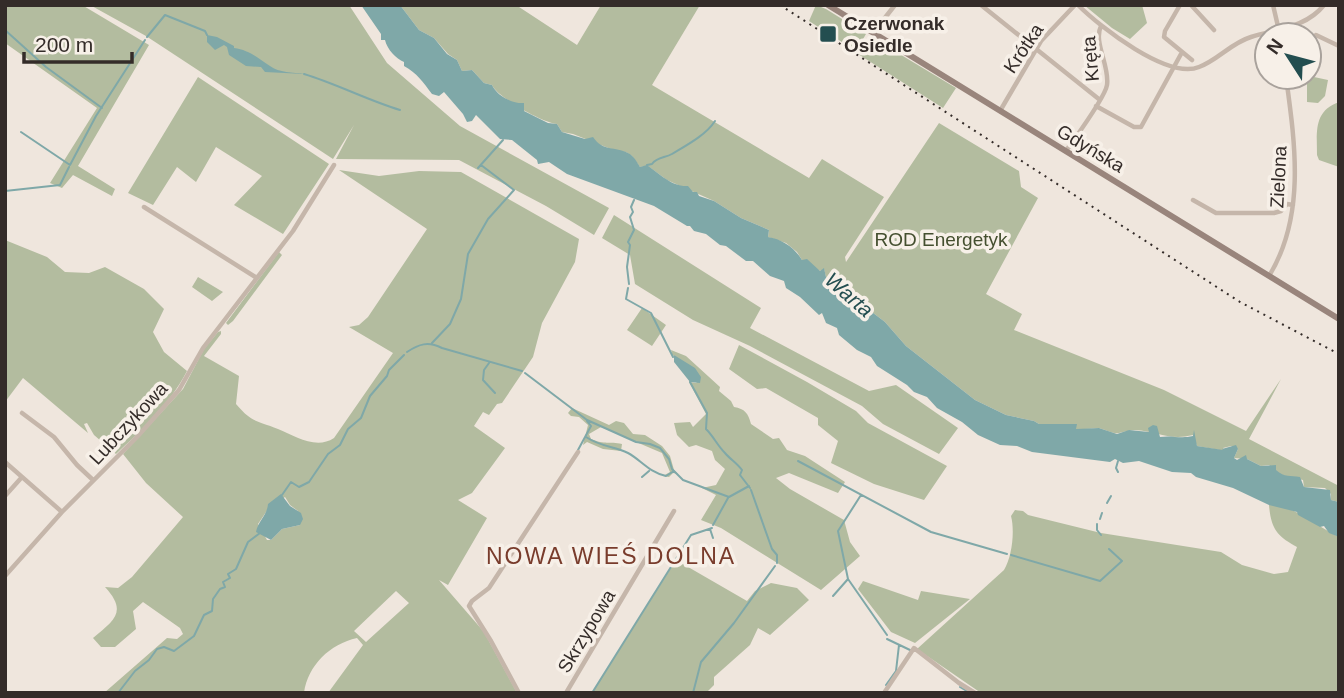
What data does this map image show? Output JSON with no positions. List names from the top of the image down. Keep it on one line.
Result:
{"streets":{"main road":["Gdyńska"],"street":["Krótka","Kręta","Zielona","Lubczykowa","Skrzypowa"]},"crossings":[["Krótka","Kręta"],["Krótka","Gdyńska"],["Kręta","Gdyńska"],["Gdyńska","Zielona"]],"districts":["NOWA WIEŚ DOLNA"],"water":["Warta"],"parks":["ROD Energetyk"],"places":{"transit":["Czerwonak Osiedle"]},"scale_bar":"200 m","north":"top left"}
